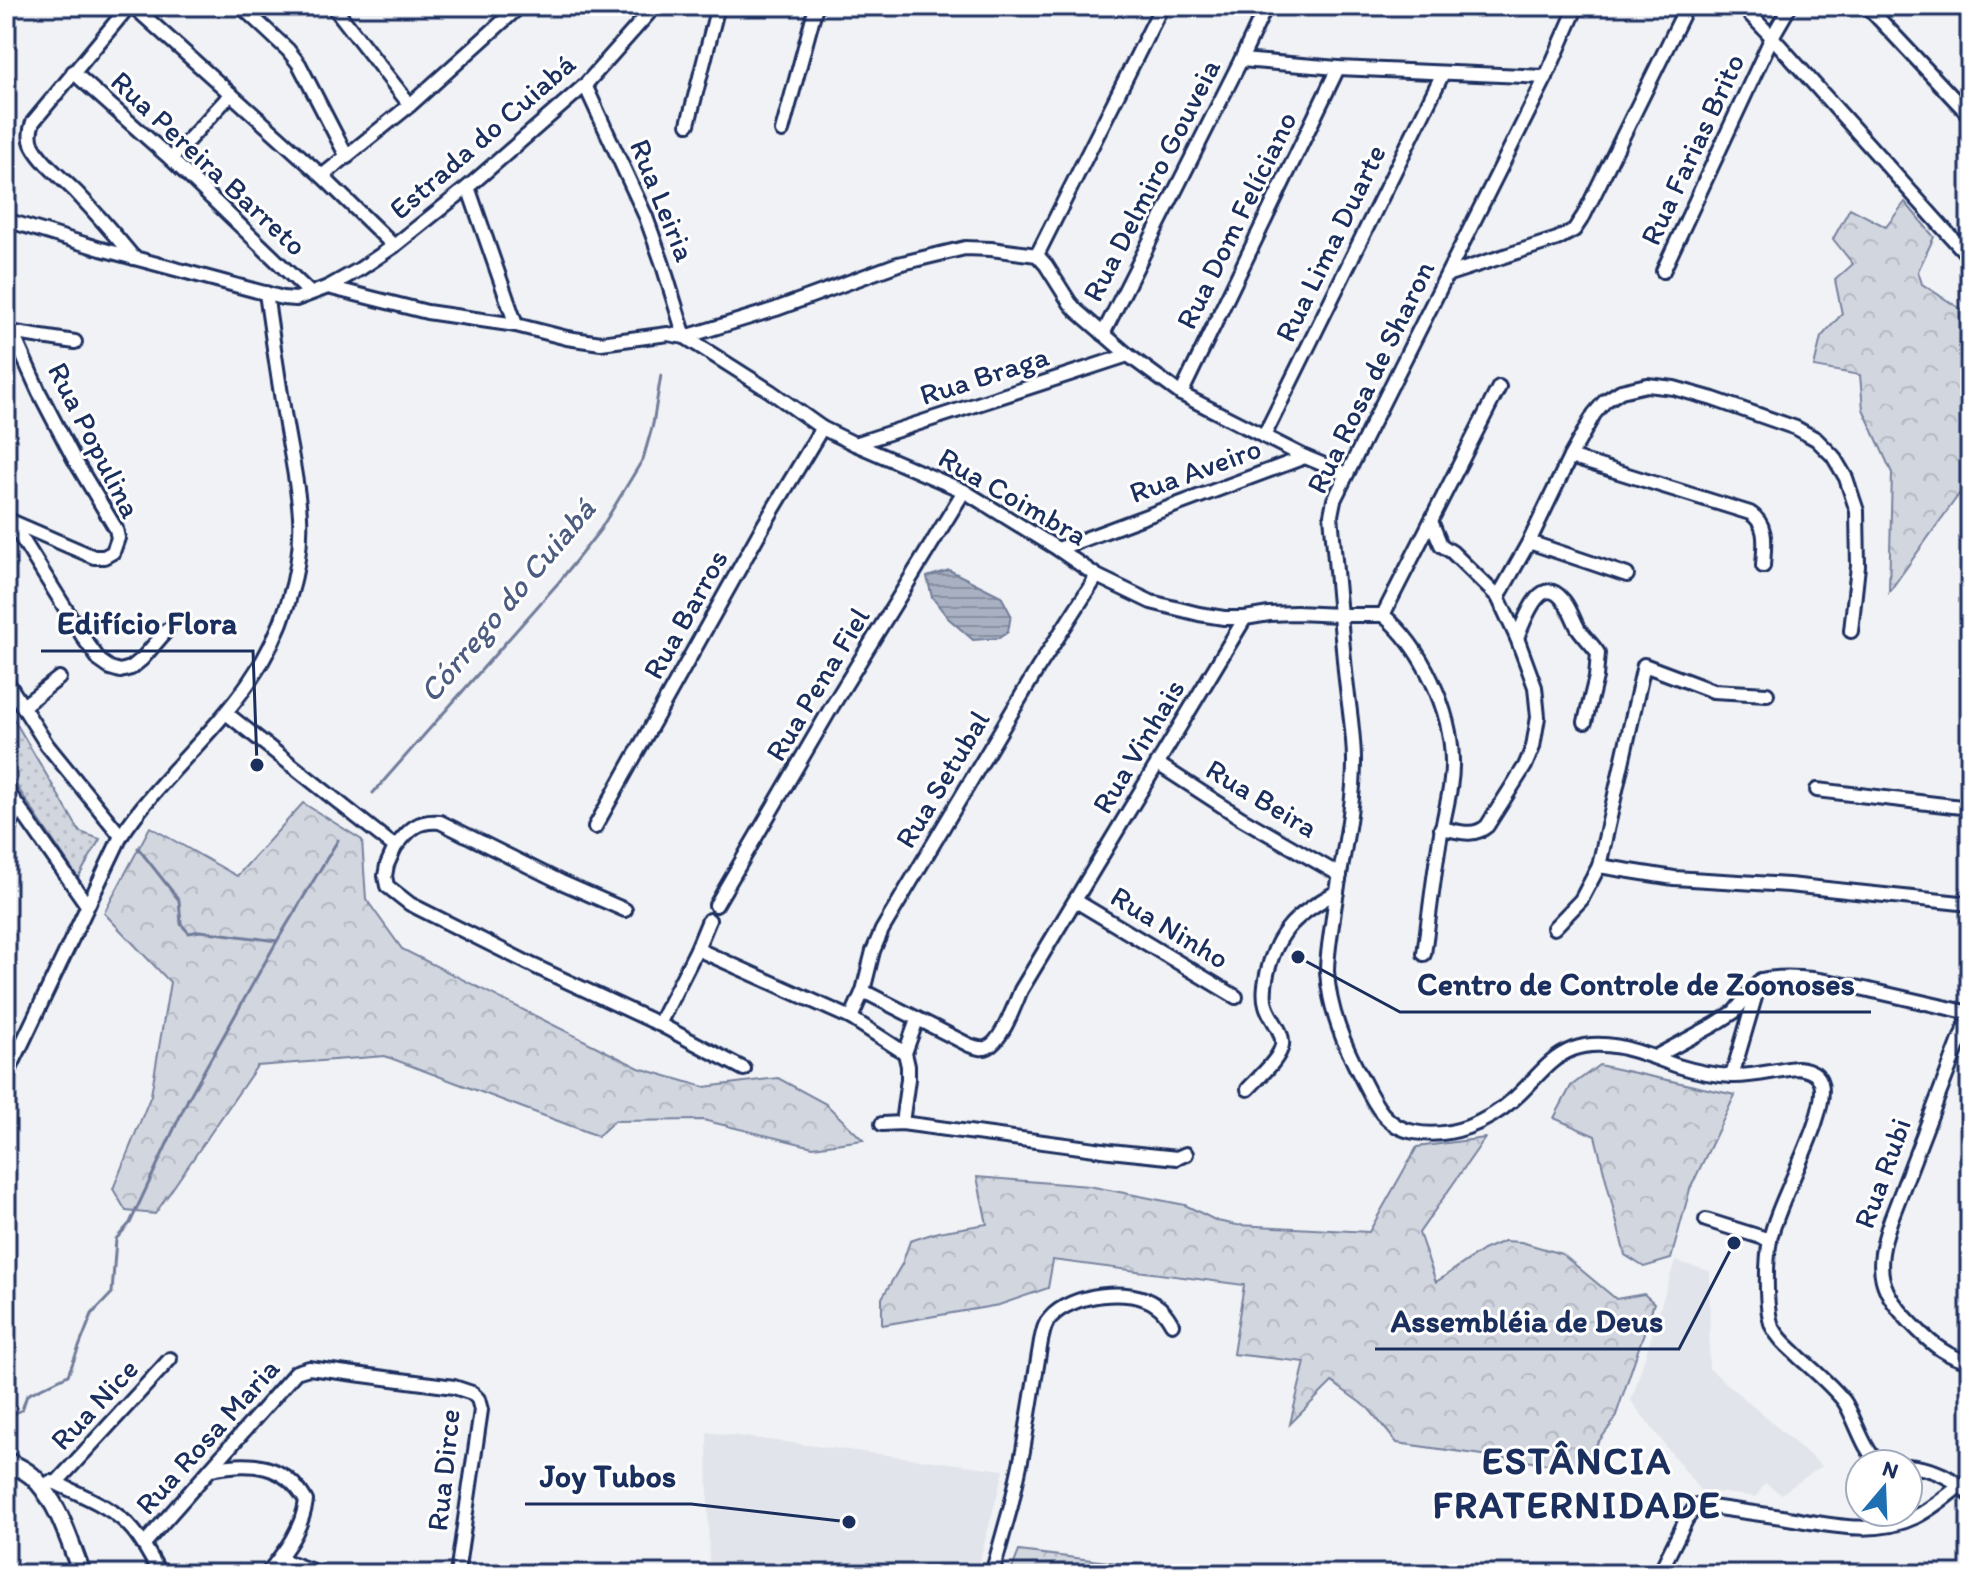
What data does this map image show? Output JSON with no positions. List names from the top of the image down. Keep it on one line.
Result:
{"streets":{"street":["Estrada do Cuiabá","Rua Farias Brito","Rua Pereira Barreto","Rua Delmiro Gouveia","Rua Leiria","Rua Dom Felíciano","Rua Lima Duarte","Rua Braga","Rua Rosa de Sharon","Rua Populina","Rua Aveiro","Rua Coimbra","Rua Barros","Rua Pena Fiel","Rua Vinhais","Rua Setubal","Rua Beira","Rua Ninho","Rua Rubi","Rua Nice","Rua Rosa Maria","Rua Dirce"]},"crossings":[["Estrada do Cuiabá","Rua Pereira Barreto"],["Estrada do Cuiabá","Rua Leiria"],["Rua Leiria","Rua Coimbra"],["Rua Braga","Rua Coimbra"],["Rua Rosa de Sharon","Rua Coimbra"],["Rua Rosa de Sharon","Rua Beira"],["Rua Aveiro","Rua Coimbra"],["Rua Coimbra","Rua Barros"],["Rua Coimbra","Rua Pena Fiel"],["Rua Coimbra","Rua Vinhais"],["Rua Coimbra","Rua Setubal"],["Rua Vinhais","Rua Beira"],["Rua Vinhais","Rua Ninho"],["Rua Rosa Maria","Rua Dirce"]],"districts":["ESTÂNCIA FRATERNIDADE"],"water":["Córrego do Cuiabá"],"places":["Edifício Flora","Centro de Controle de Zoonoses","Assembléia de Deus","Joy Tubos"],"north":"top"}
